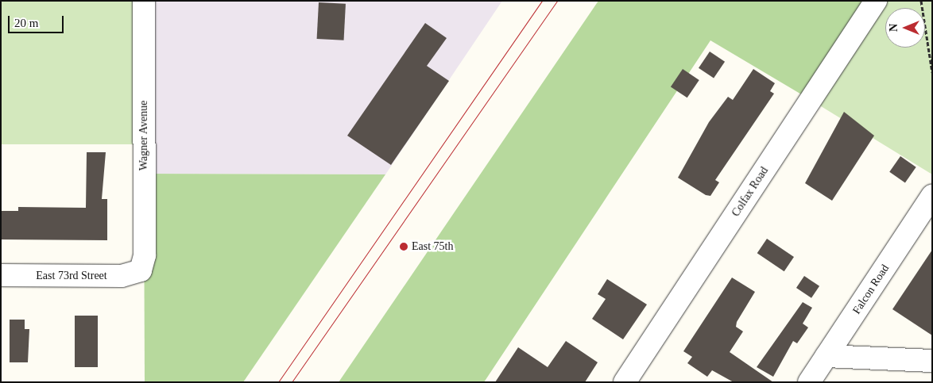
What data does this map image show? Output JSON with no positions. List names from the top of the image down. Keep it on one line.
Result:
{"streets":{"street":["Wagner Avenue","Colfax Road","East 73rd Street","Falcon Road"]},"crossings":[["Wagner Avenue","East 73rd Street"]],"places":["East 75th"],"scale_bar":"20 m","north":"left"}
